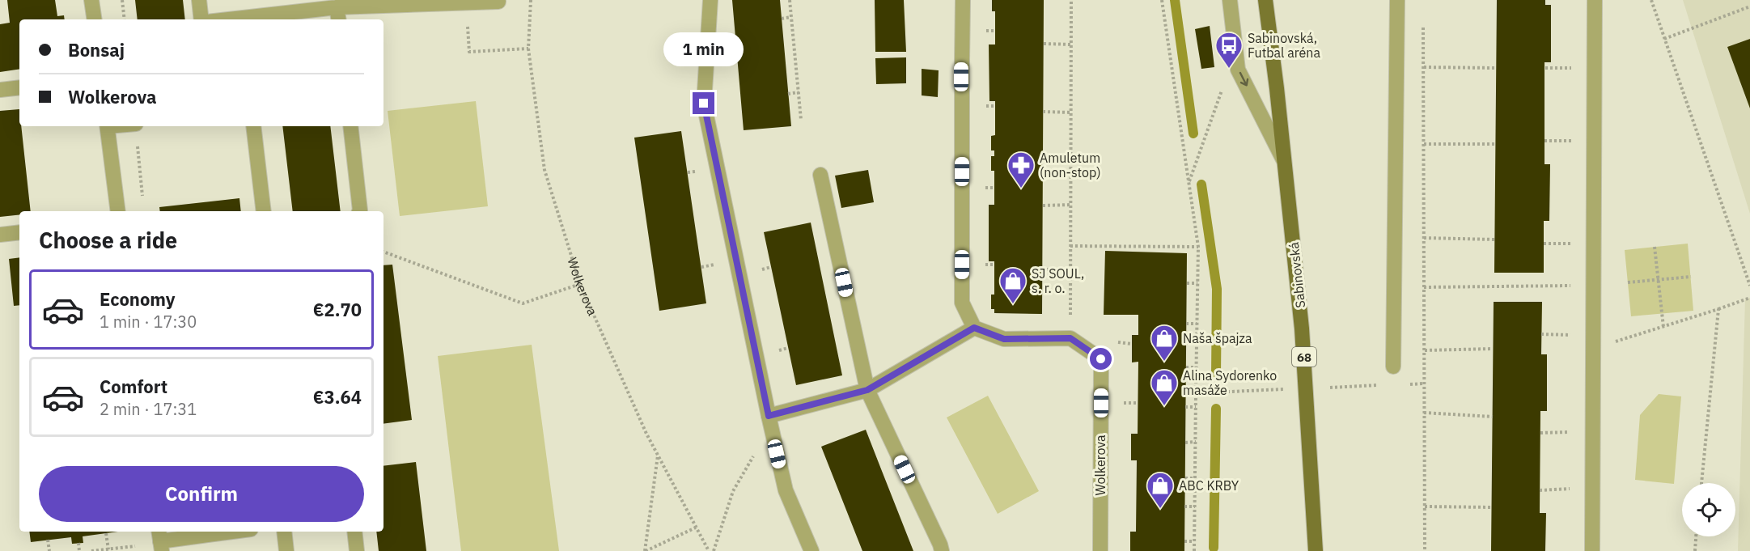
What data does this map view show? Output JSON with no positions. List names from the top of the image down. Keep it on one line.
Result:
{"streets":{"main road":["Sabinovská","68"],"street":["Wolkerova"]},"places":{"bus stop":["Sabinovská, Futbal aréna"],"pharmacy":["Amuletum (non-stop)"],"shop":["SJ SOUL, s. r. o.","Naša špajza","Alina Sydorenko masáže","ABC KRBY"]},"page":{"banner":["Bonsaj","Wolkerova"],"bubble":"1 min","heading":"Choose a ride","list":[{"name":"Economy","note":"1 min · 17:30","value":"€2.70"},{"name":"Comfort","note":"2 min · 17:31","value":"€3.64"}],"buttons":"Confirm"}}
